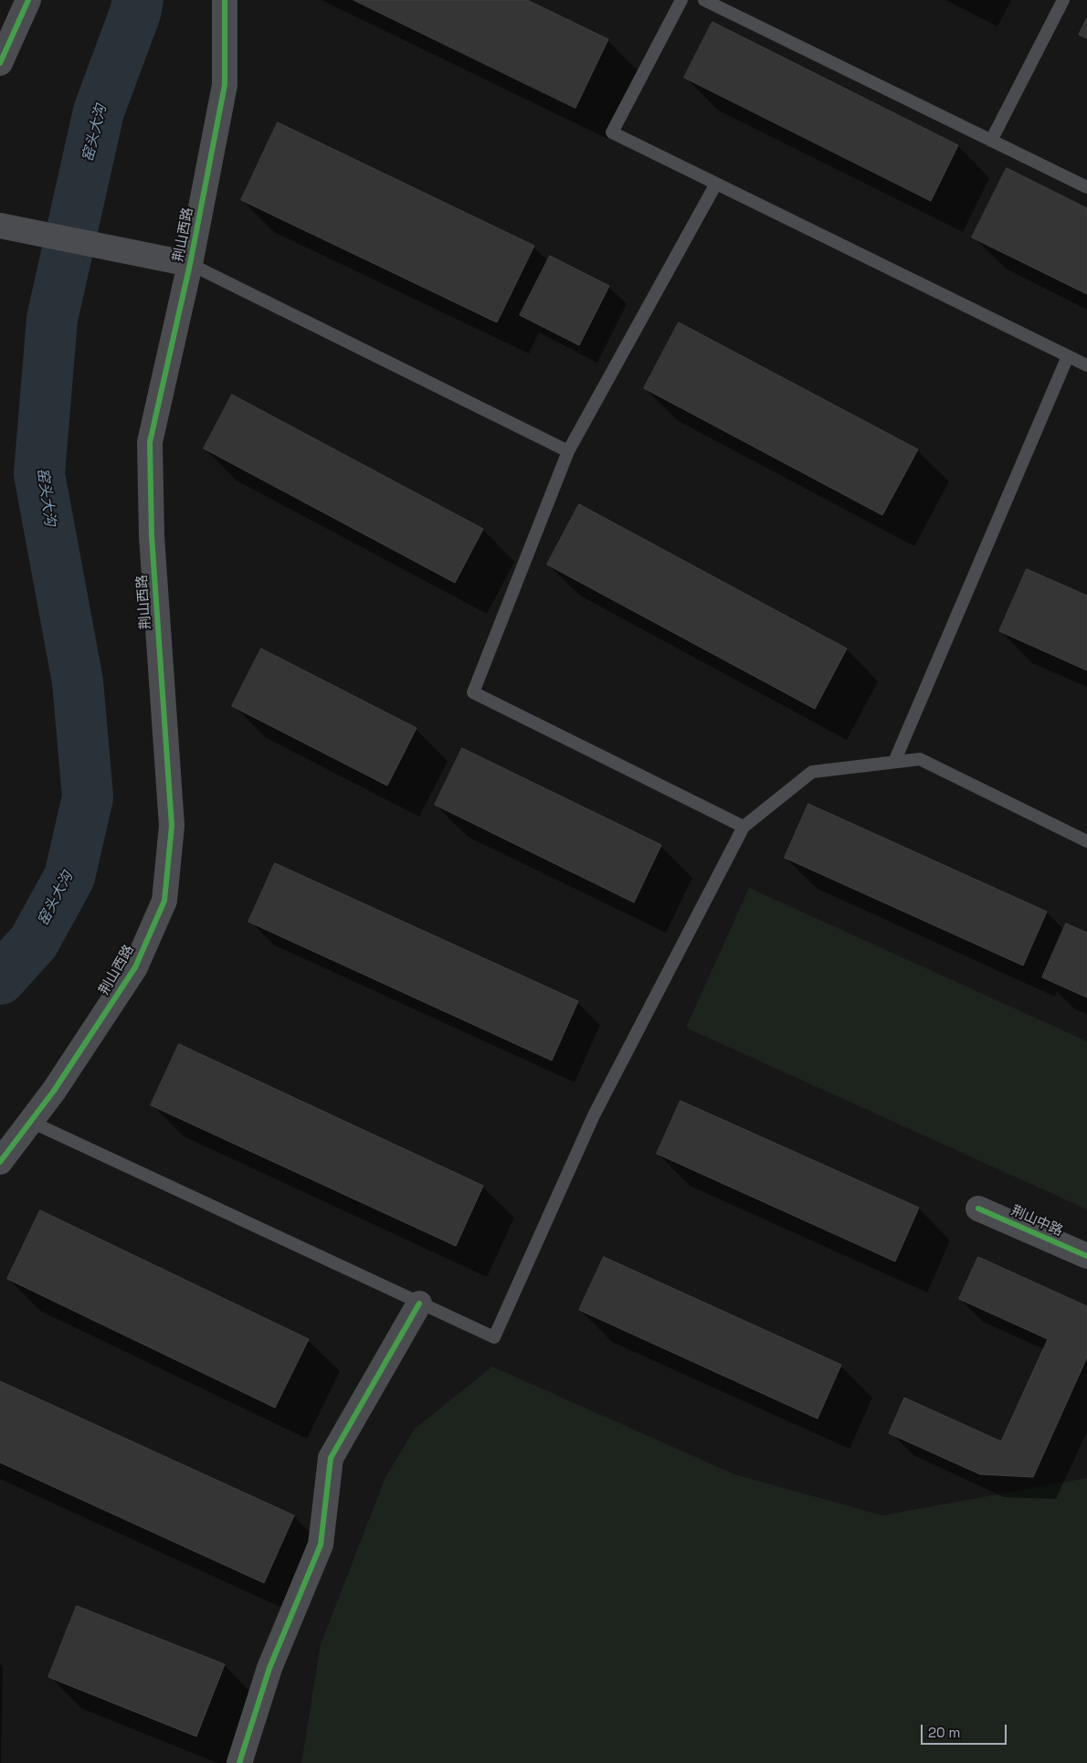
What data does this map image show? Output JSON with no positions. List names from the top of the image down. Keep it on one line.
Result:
{"streets":{"street":["荆山西路","荆山中路"]},"water":["窑头大沟"],"scale_bar":"20 m"}
